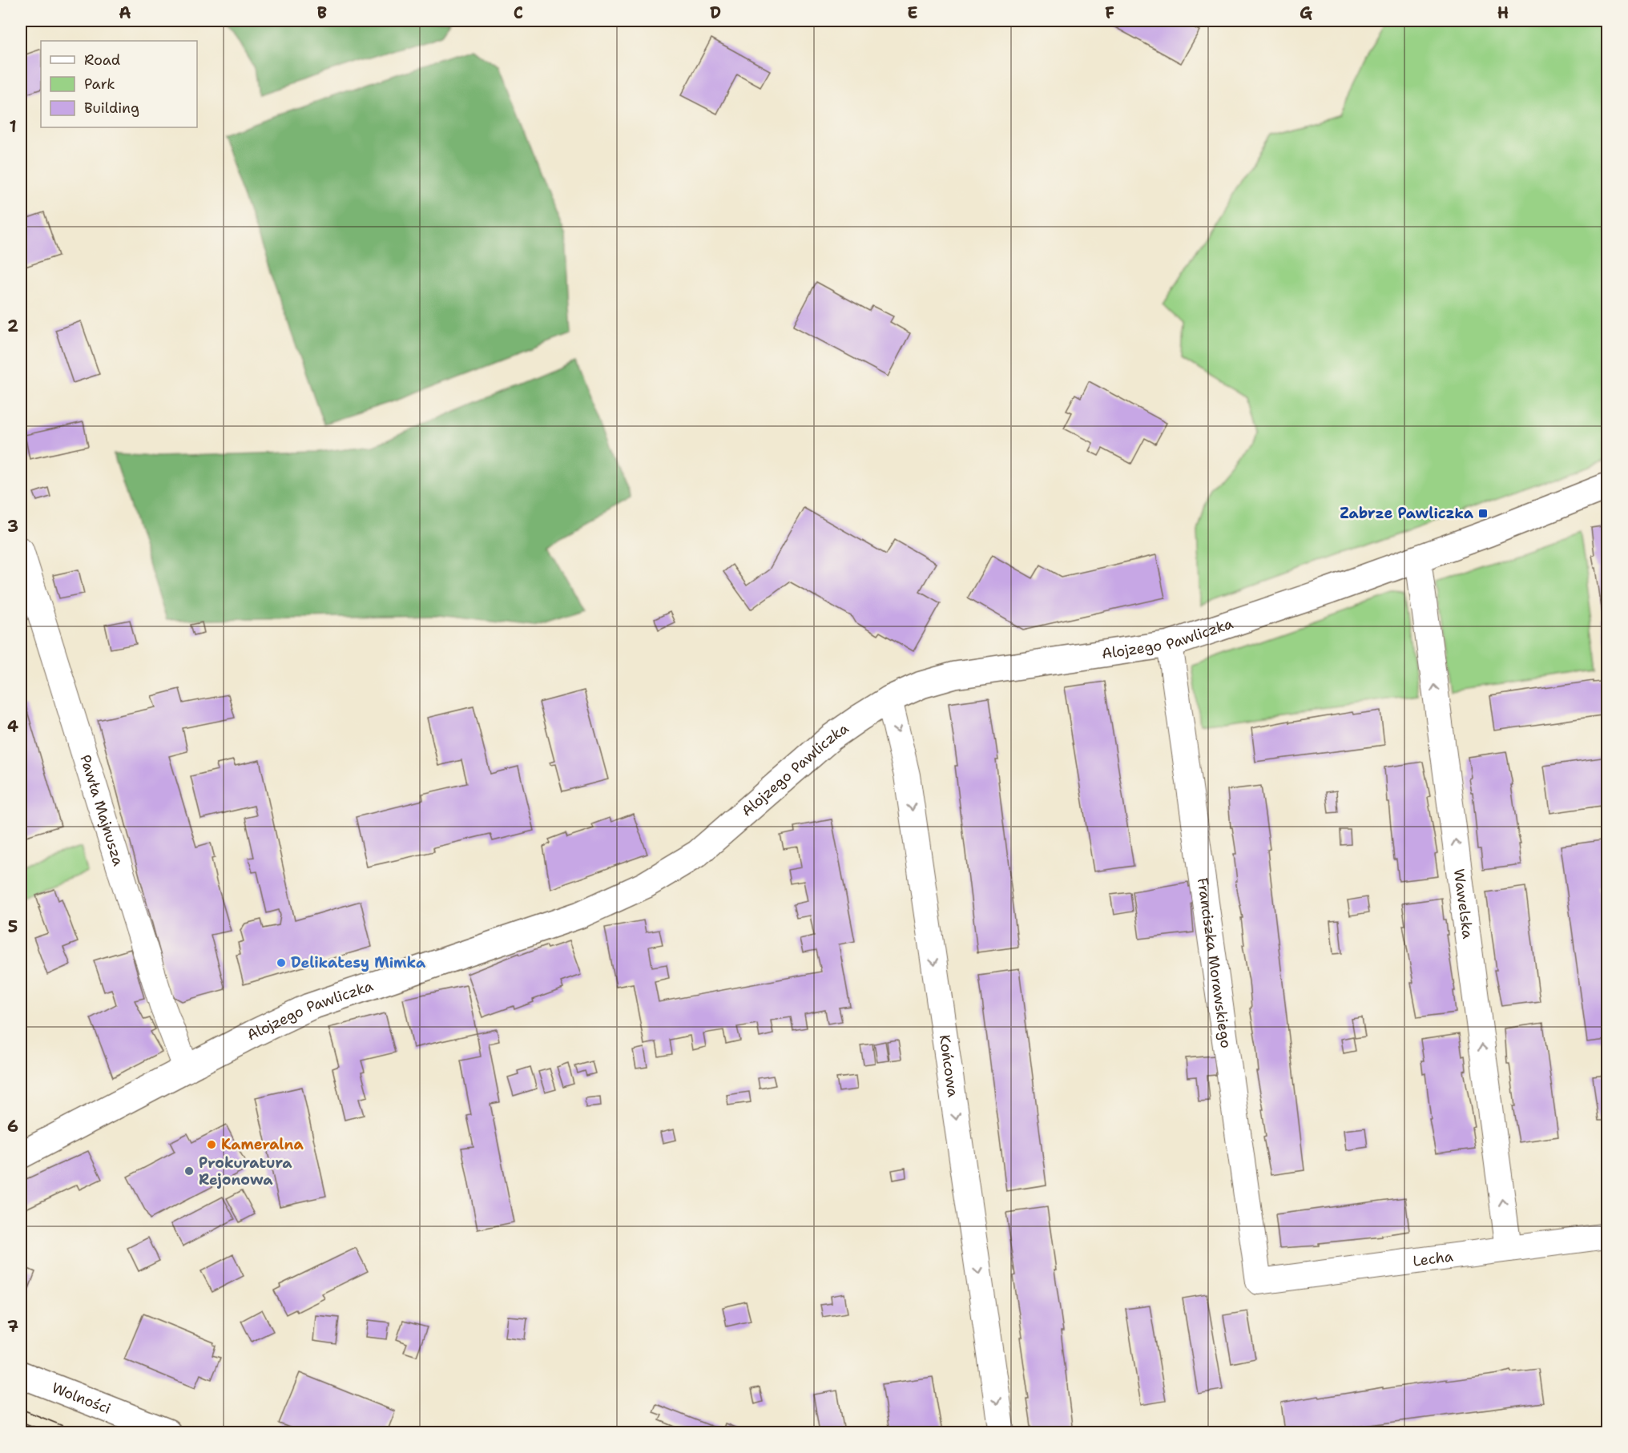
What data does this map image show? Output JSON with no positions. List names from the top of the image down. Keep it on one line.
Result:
{"streets":{"street":["Alojzego Pawliczka","Pawła Majnusza","Wawelska","Franciszka Morawskiego","Końcowa","Lecha","Wolności"]},"crossings":[["Alojzego Pawliczka","Pawła Majnusza"],["Alojzego Pawliczka","Wawelska"],["Alojzego Pawliczka","Franciszka Morawskiego"],["Alojzego Pawliczka","Końcowa"],["Wawelska","Lecha"],["Franciszka Morawskiego","Lecha"]],"one_way":["Wawelska","Końcowa"],"places":{"transit":["Zabrze Pawliczka"],"other":["Delikatesy Mimka","Kameralna","Prokuratura Rejonowa"]},"legend":["Road","Park","Building"],"grid":{"columns":["A","B","C","D","E","F","G","H"],"rows":["1","2","3","4","5","6","7"]}}
